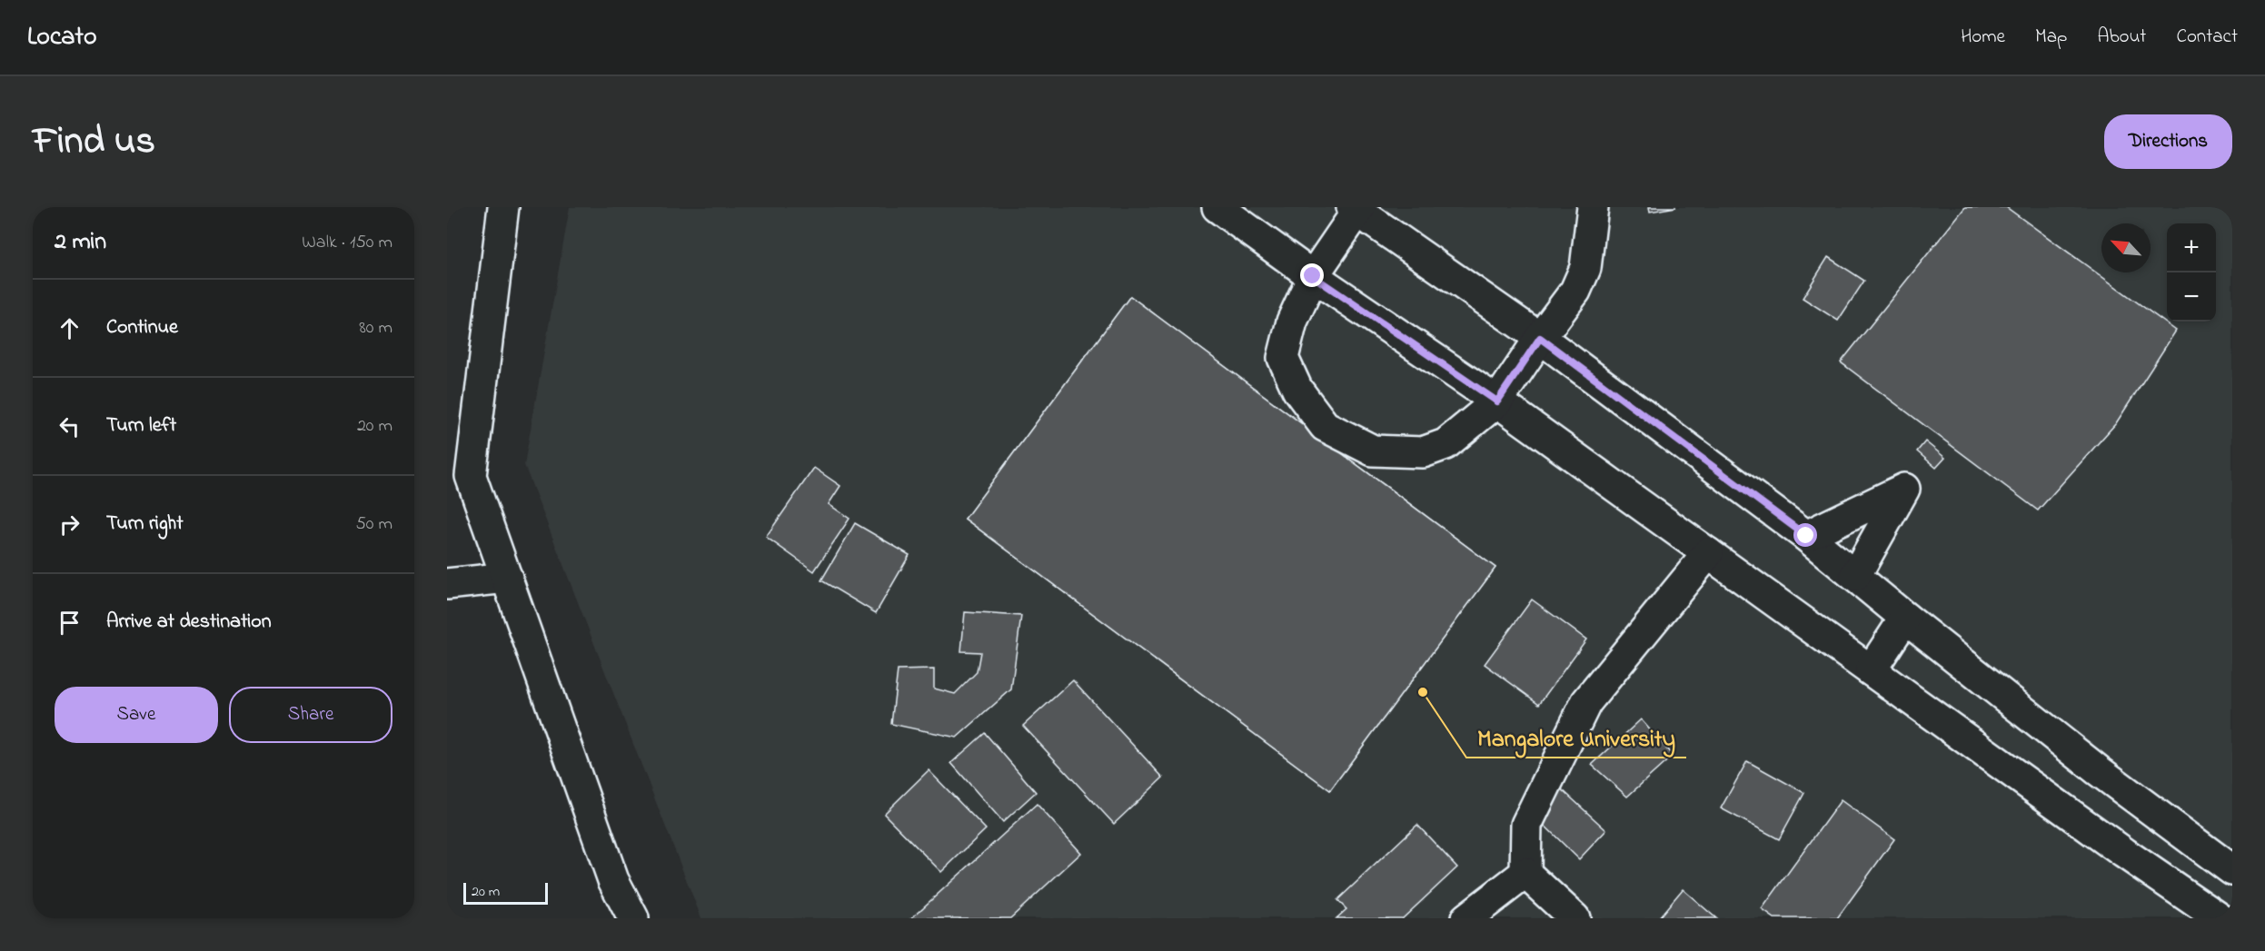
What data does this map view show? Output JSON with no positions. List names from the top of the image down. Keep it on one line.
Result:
{"places":["Mangalore University"],"scale_bar":"20 m","north":"top left","page":{"header":"Locato","nav":["Home","Map","About","Contact"],"title":"Find us","buttons":["Directions",["Save","Share"]],"heading":["2 min","Walk · 150 m"],"map_buttons":["+","−"],"list":[["Continue","80 m"],["Turn left","20 m"],["Turn right","50 m"],"Arrive at destination"],"scale":"20 m"}}
